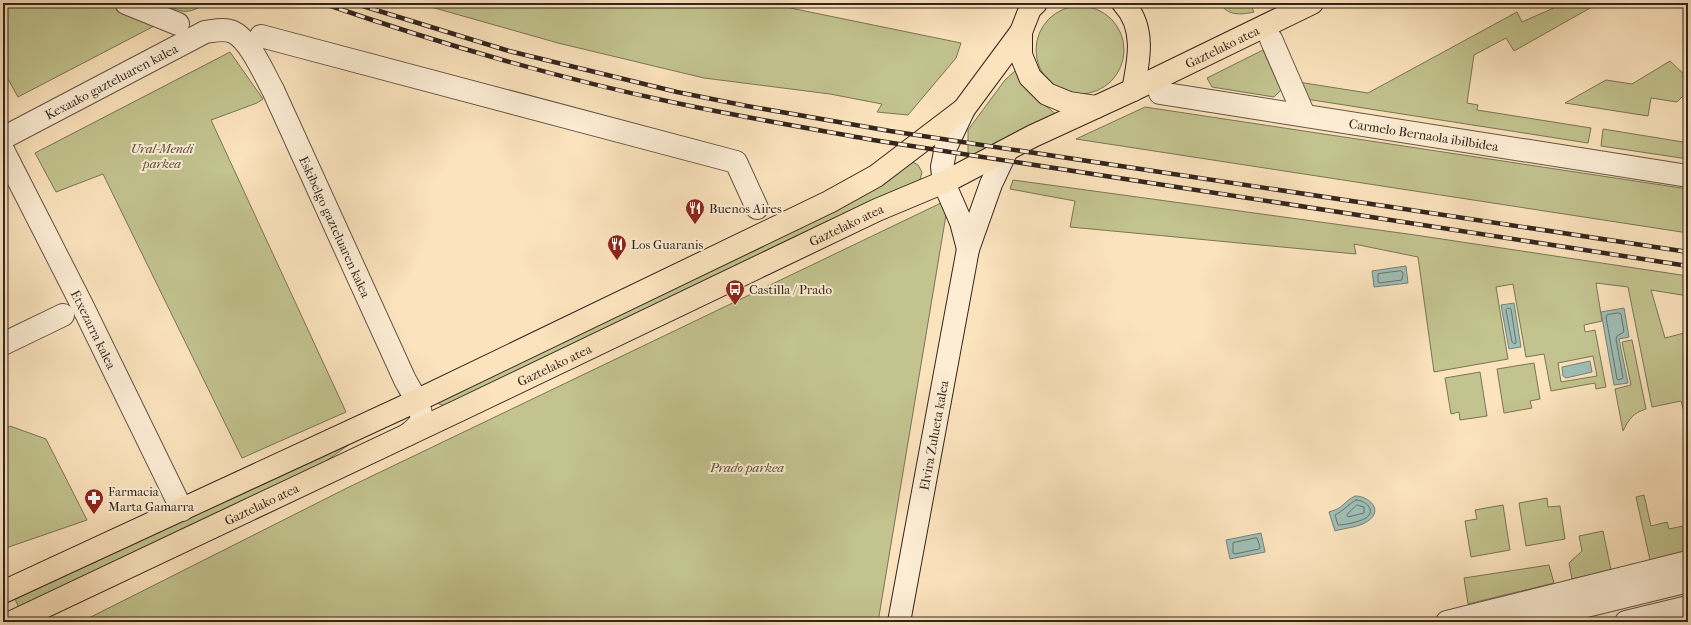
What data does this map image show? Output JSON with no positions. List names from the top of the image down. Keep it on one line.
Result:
{"streets":{"main road":["Gaztelako atea"],"street":["Kexaako gazteluaren kalea","Carmelo Bernaola ibilbidea","Eskibelgo gazteluaren kalea","Etxezarra kalea","Elvira Zulueta kalea"]},"crossings":[["Gaztelako atea","Eskibelgo gazteluaren kalea"],["Gaztelako atea","Etxezarra kalea"],["Gaztelako atea","Elvira Zulueta kalea"],["Kexaako gazteluaren kalea","Eskibelgo gazteluaren kalea"]],"parks":["Ural-Mendi parkea","Prado parkea"],"places":{"restaurant":["Buenos Aires","Los Guaranis"],"bus stop":["Castilla / Prado"],"pharmacy":["Farmacia Marta Gamarra"]}}
